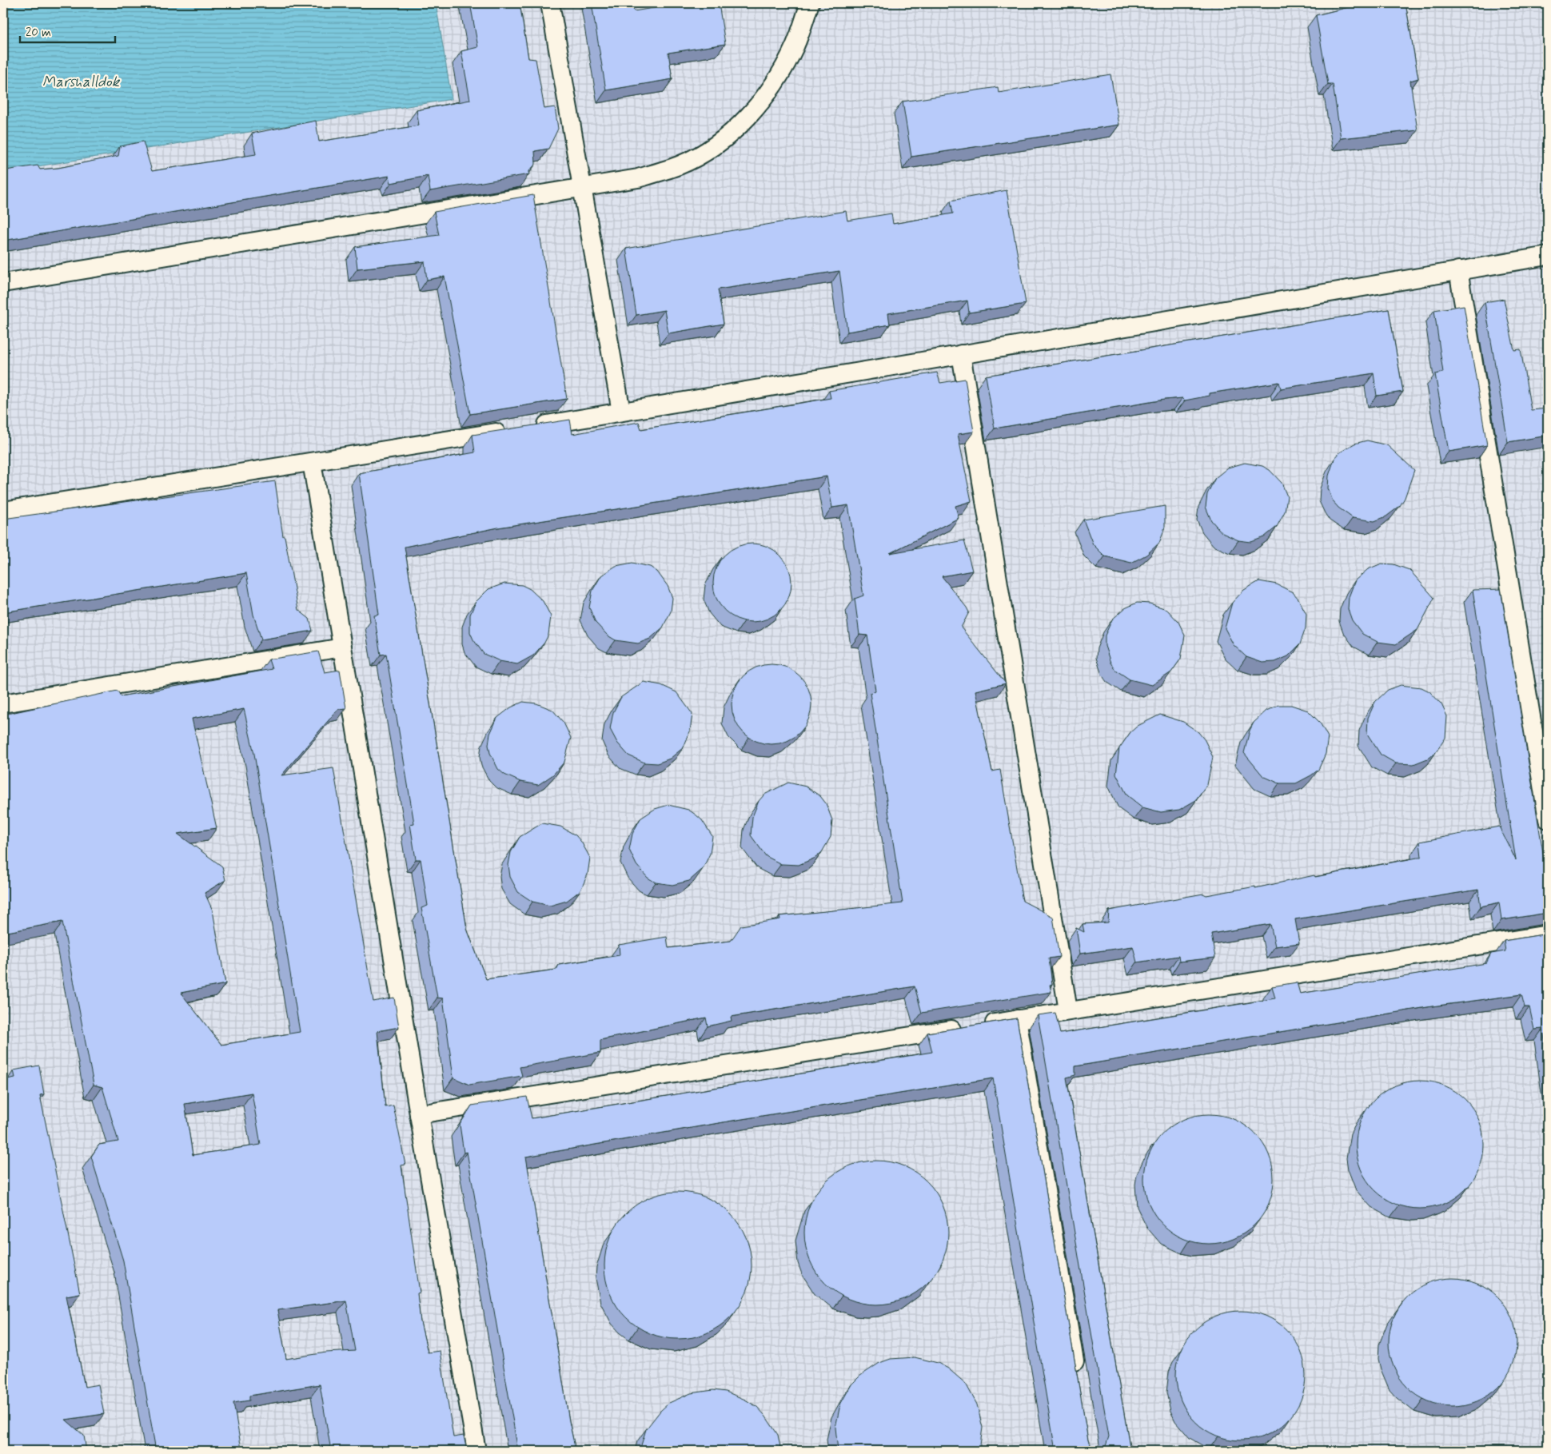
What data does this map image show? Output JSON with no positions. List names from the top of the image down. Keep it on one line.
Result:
{"water":["Marshalldok"],"scale_bar":"20 m"}
